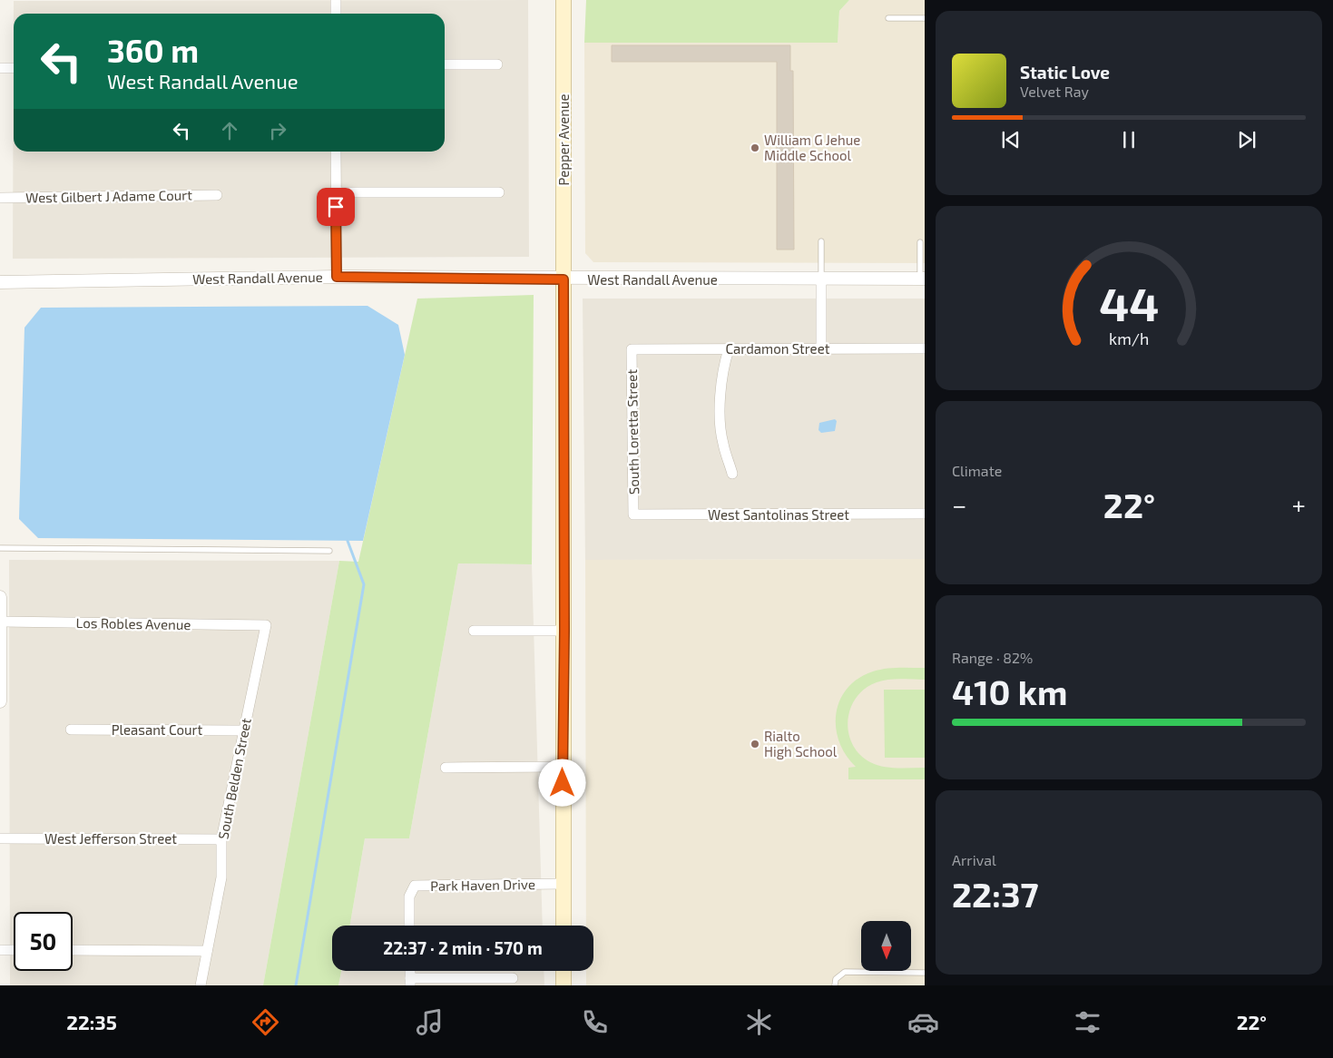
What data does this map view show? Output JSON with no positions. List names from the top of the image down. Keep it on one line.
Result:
{"streets":{"main road":["Pepper Avenue"],"street":["West Gilbert J Adame Court","West Randall Avenue","Cardamon Street","South Loretta Street","West Santolinas Street","Los Robles Avenue","Pleasant Court","South Belden Street","West Jefferson Street","Park Haven Drive"]},"crossings":[["Pepper Avenue","West Randall Avenue"],["Pepper Avenue","Park Haven Drive"],["Cardamon Street","South Loretta Street"],["South Loretta Street","West Santolinas Street"],["Los Robles Avenue","South Belden Street"],["Pleasant Court","South Belden Street"],["South Belden Street","West Jefferson Street"]],"places":["William G Jehue Middle School","Rialto High School"],"north":"bottom","page":{"turn":["360 m","West Randall Avenue"],"song":["Static Love","Velvet Ray"],"tile":["Climate",["Range · 82%","410 km"],["Arrival","22:37"]],"heat":["−","22°","+"],"limit":"50","trip":"22:37 · 2 min · 570 m","tabs":["22:35","22°"],"gauge":["44","km/h"]}}
